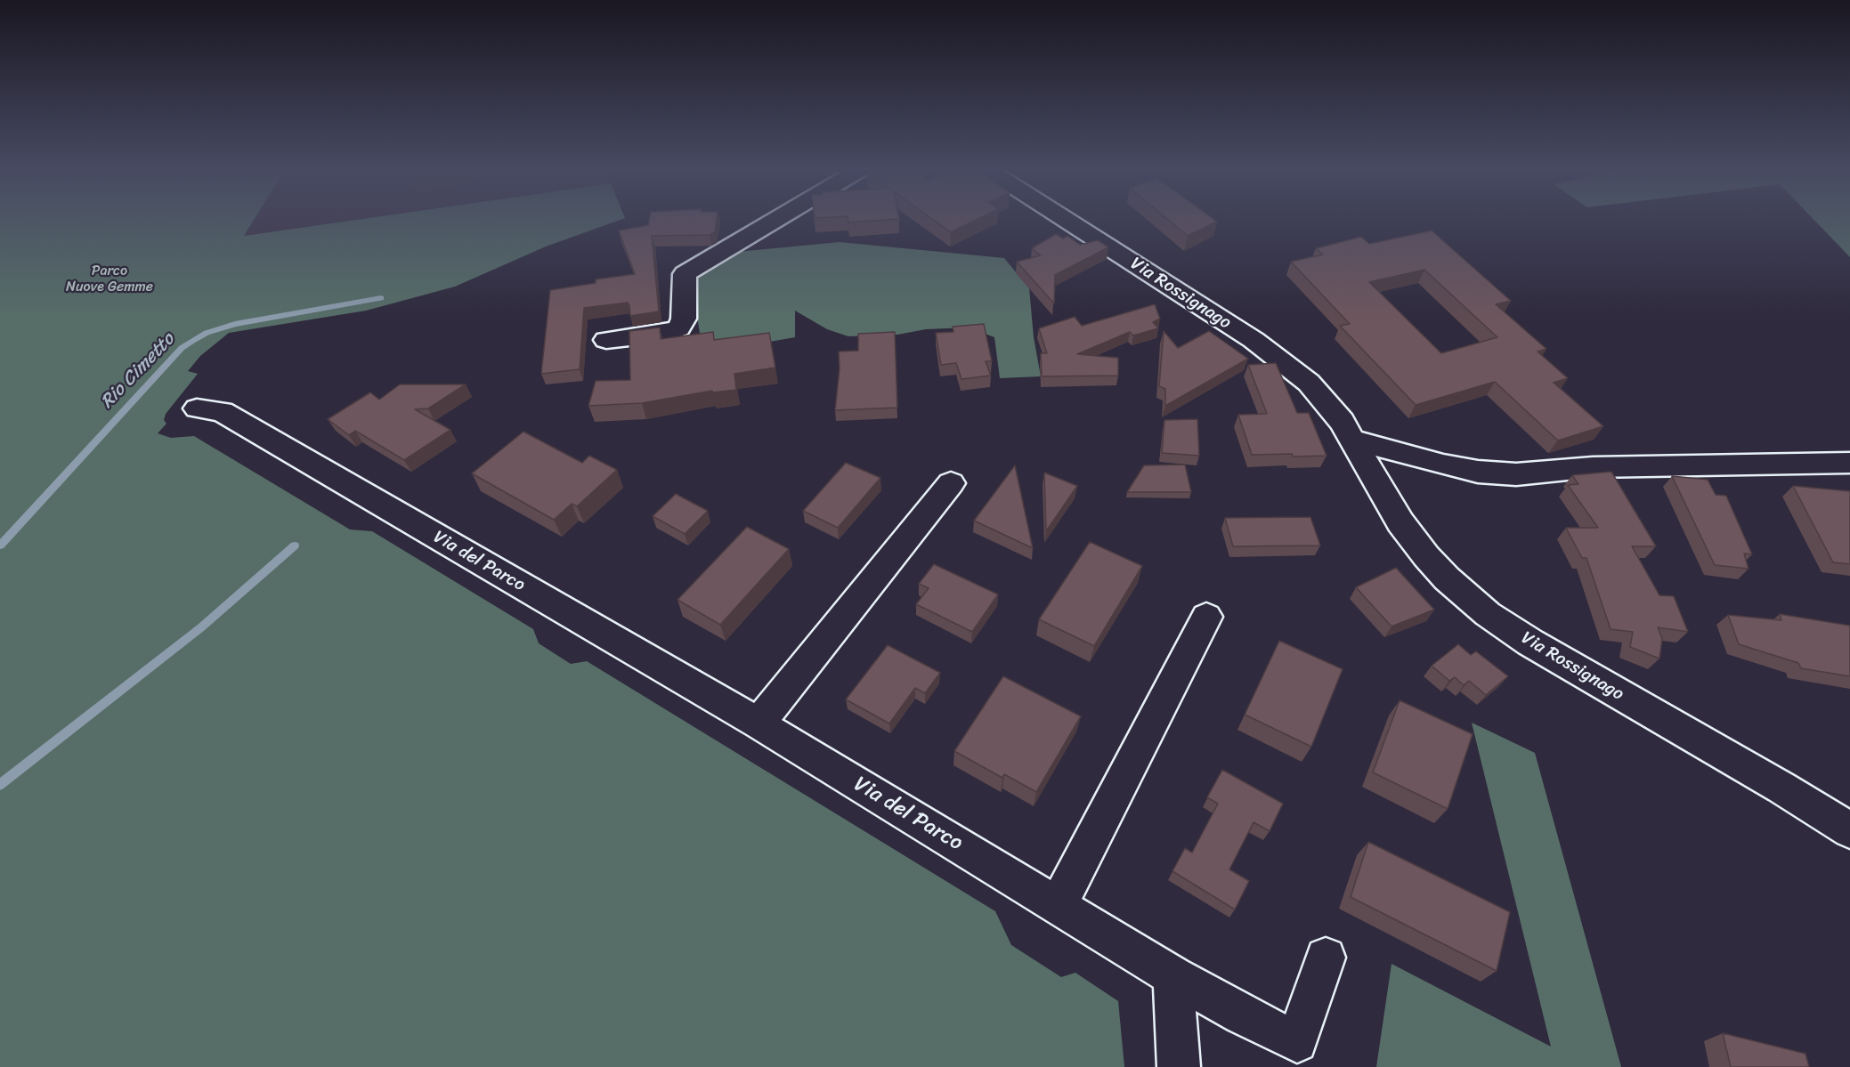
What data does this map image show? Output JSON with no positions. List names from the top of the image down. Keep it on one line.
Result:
{"streets":{"street":["Via Rossignago","Via del Parco"]},"water":["Rio Cimetto"],"parks":["Parco Nuove Gemme"]}
